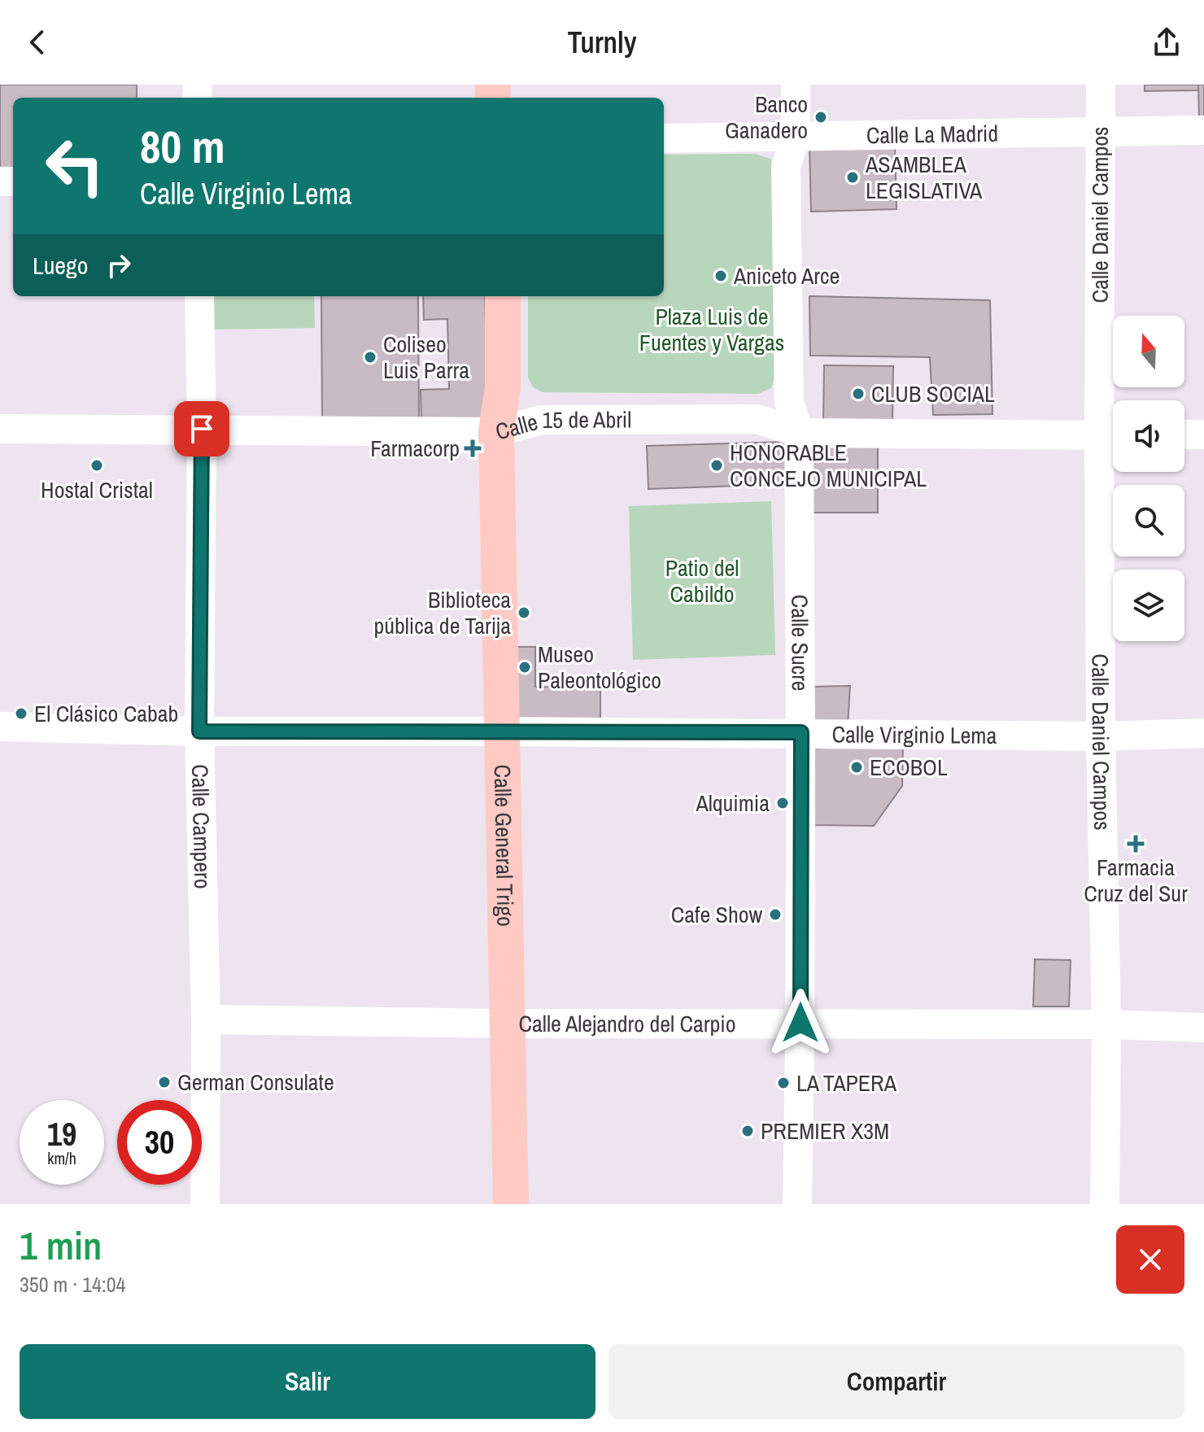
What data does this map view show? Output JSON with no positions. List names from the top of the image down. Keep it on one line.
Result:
{"streets":{"main road":["Calle General Trigo"],"street":["Calle La Madrid","Calle Daniel Campos","Calle 15 de Abril","Calle Sucre","Calle Virginio Lema","Calle Campero","Calle Alejandro del Carpio"]},"crossings":[["Calle La Madrid","Calle Daniel Campos"],["Calle La Madrid","Calle Sucre"],["Calle Daniel Campos","Calle 15 de Abril"],["Calle Daniel Campos","Calle Virginio Lema"],["Calle Daniel Campos","Calle Alejandro del Carpio"],["Calle 15 de Abril","Calle Sucre"],["Calle 15 de Abril","Calle Campero"],["Calle 15 de Abril","Calle General Trigo"],["Calle Sucre","Calle Virginio Lema"],["Calle Sucre","Calle Alejandro del Carpio"],["Calle Virginio Lema","Calle Campero"],["Calle Virginio Lema","Calle General Trigo"],["Calle Campero","Calle Alejandro del Carpio"],["Calle General Trigo","Calle Alejandro del Carpio"]],"parks":["Plaza Luis de Fuentes y Vargas","Patio del Cabildo"],"places":{"other":["Banco Ganadero","ASAMBLEA LEGISLATIVA","Aniceto Arce","Coliseo Luis Parra","CLUB SOCIAL","Hostal Cristal","HONORABLE CONCEJO MUNICIPAL","Biblioteca pública de Tarija","Museo Paleontológico","El Clásico Cabab","ECOBOL","Alquimia","Cafe Show","German Consulate","LA TAPERA","PREMIER X3M"],"health":["Farmacorp","Farmacia Cruz del Sur"]},"north":"top","page":{"header":"Turnly","turn":["80 m","Calle Virginio Lema"],"then":"Luego","speed":"19 km/h","limit":"30","heading":["1 min","350 m · 14:04"],"buttons":["Salir","Compartir"]}}
